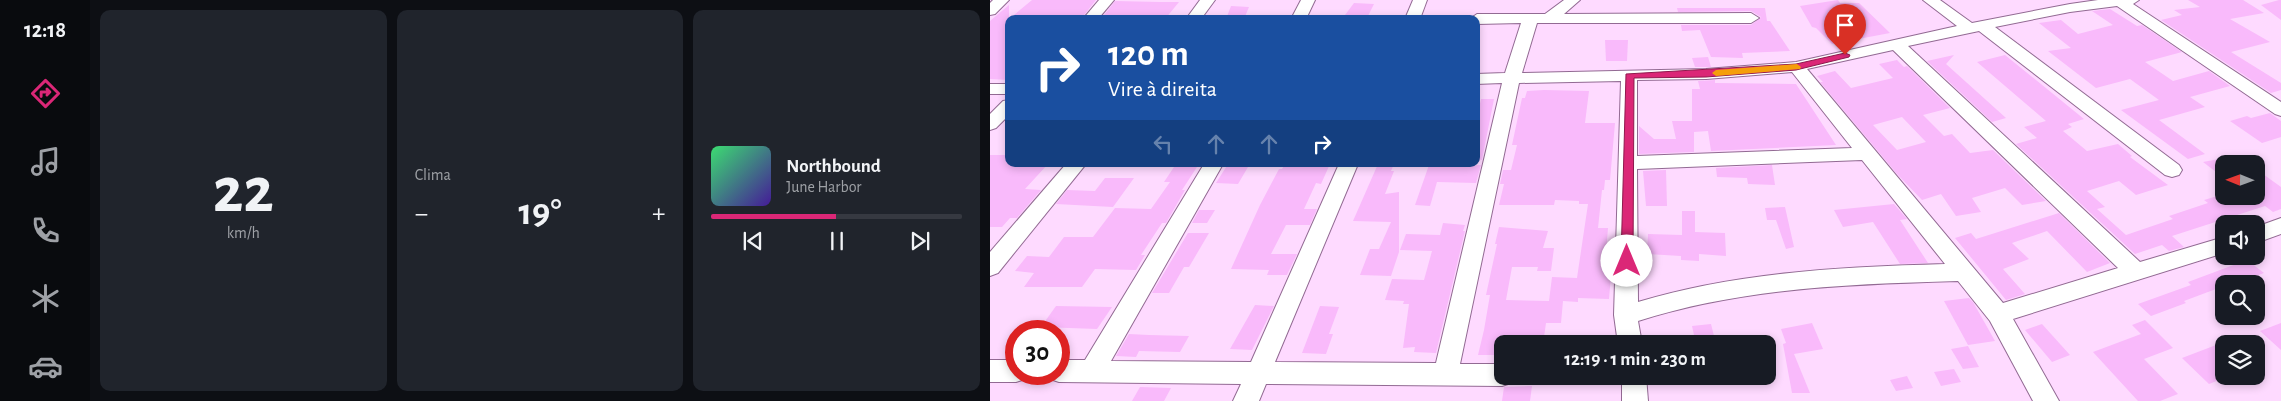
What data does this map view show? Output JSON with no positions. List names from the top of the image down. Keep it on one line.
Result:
{"north":"left","page":{"tabs":"12:18","tile":[["22","km/h"],"Clima"],"turn":["120 m","Vire à direita"],"song":["Northbound","June Harbor"],"heat":["−","19°","+"],"limit":"30","trip":"12:19 · 1 min · 230 m"}}
